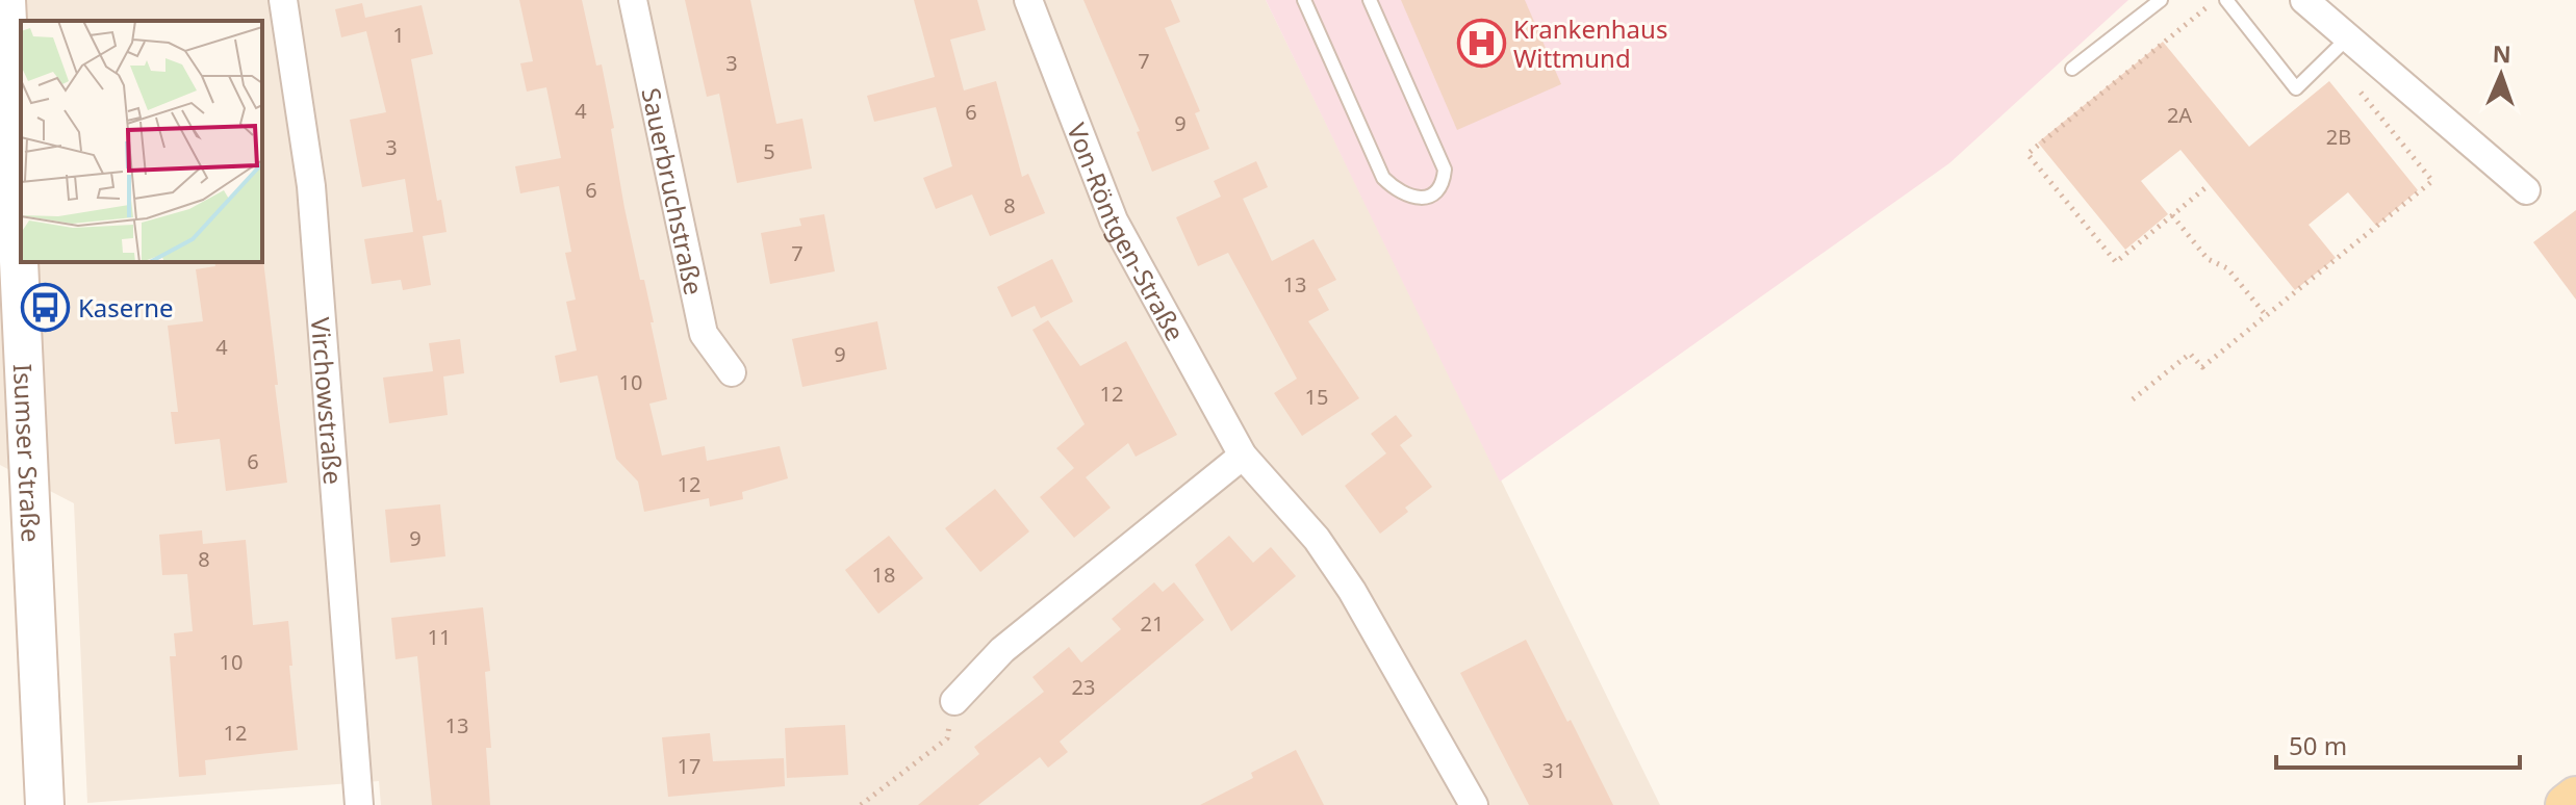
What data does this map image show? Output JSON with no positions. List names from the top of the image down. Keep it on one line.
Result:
{"streets":{"street":["Sauerbruchstraße","Von-Röntgen-Straße","Virchowstraße","Isumser Straße"]},"places":{"hospital":["Krankenhaus Wittmund"],"bus stop":["Kaserne"]},"house_numbers":["1","7","3","4","6","2A","9","2B","3","5","6","8","7","13","4","9","10","12","15","6","12","9","8","18","21","11","10","23","13","12","17","31"],"scale_bar":"50 m","north":"top"}
